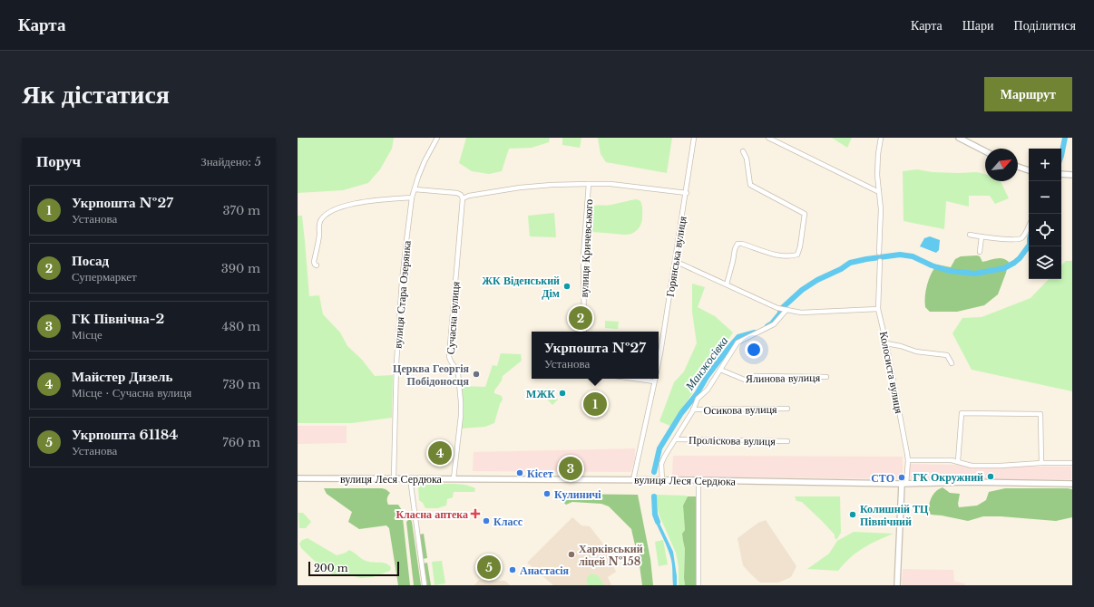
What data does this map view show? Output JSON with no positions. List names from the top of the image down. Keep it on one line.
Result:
{"streets":{"main road":["вулиця Леся Сердюка"],"street":["вулиця Кричевського","Горянська вулиця","вулиця Стара Озерянка","Сучасна вулиця","Колосиста вулиця","Ялинова вулиця","Осикова вулиця","Проліскова вулиця"]},"crossings":[["Горянська вулиця","вулиця Леся Сердюка"],["вулиця Стара Озерянка","вулиця Леся Сердюка"],["Сучасна вулиця","вулиця Леся Сердюка"],["Колосиста вулиця","вулиця Леся Сердюка"]],"water":["Манжосівка"],"places":{"other":["ЖК Віденський Дім","Церква Георгія Побідоносця","МЖК","Кісет","ГК Окружний","СТО","Кулиничі","Колишній ТЦ Північний","Класс","Харківський ліцей №158","Анастасія"],"health":["Класна аптека"]},"scale_bar":"200 m","north":"top right","page":{"header":"Карта","nav":["Карта","Шари","Поділитися"],"buttons":"Маршрут","title":"Як дістатися","heading":["Поруч","Знайдено: 5"],"map_buttons":["+","−"],"list":[{"mark":"1","name":"Укрпошта №27","note":"Установа","value":"370 m"},{"mark":"2","name":"Посад","note":"Супермаркет","value":"390 m"},{"mark":"3","name":"ГК Північна-2","note":"Місце","value":"480 m"},{"mark":"4","name":"Майстер Дизель","note":"Місце · Сучасна вулиця","value":"730 m"},{"mark":"5","name":"Укрпошта 61184","note":"Установа","value":"760 m"}],"pins":["2","1","4","3","5"],"popup":["Укрпошта №27","Установа"],"scale":"200 m"}}
